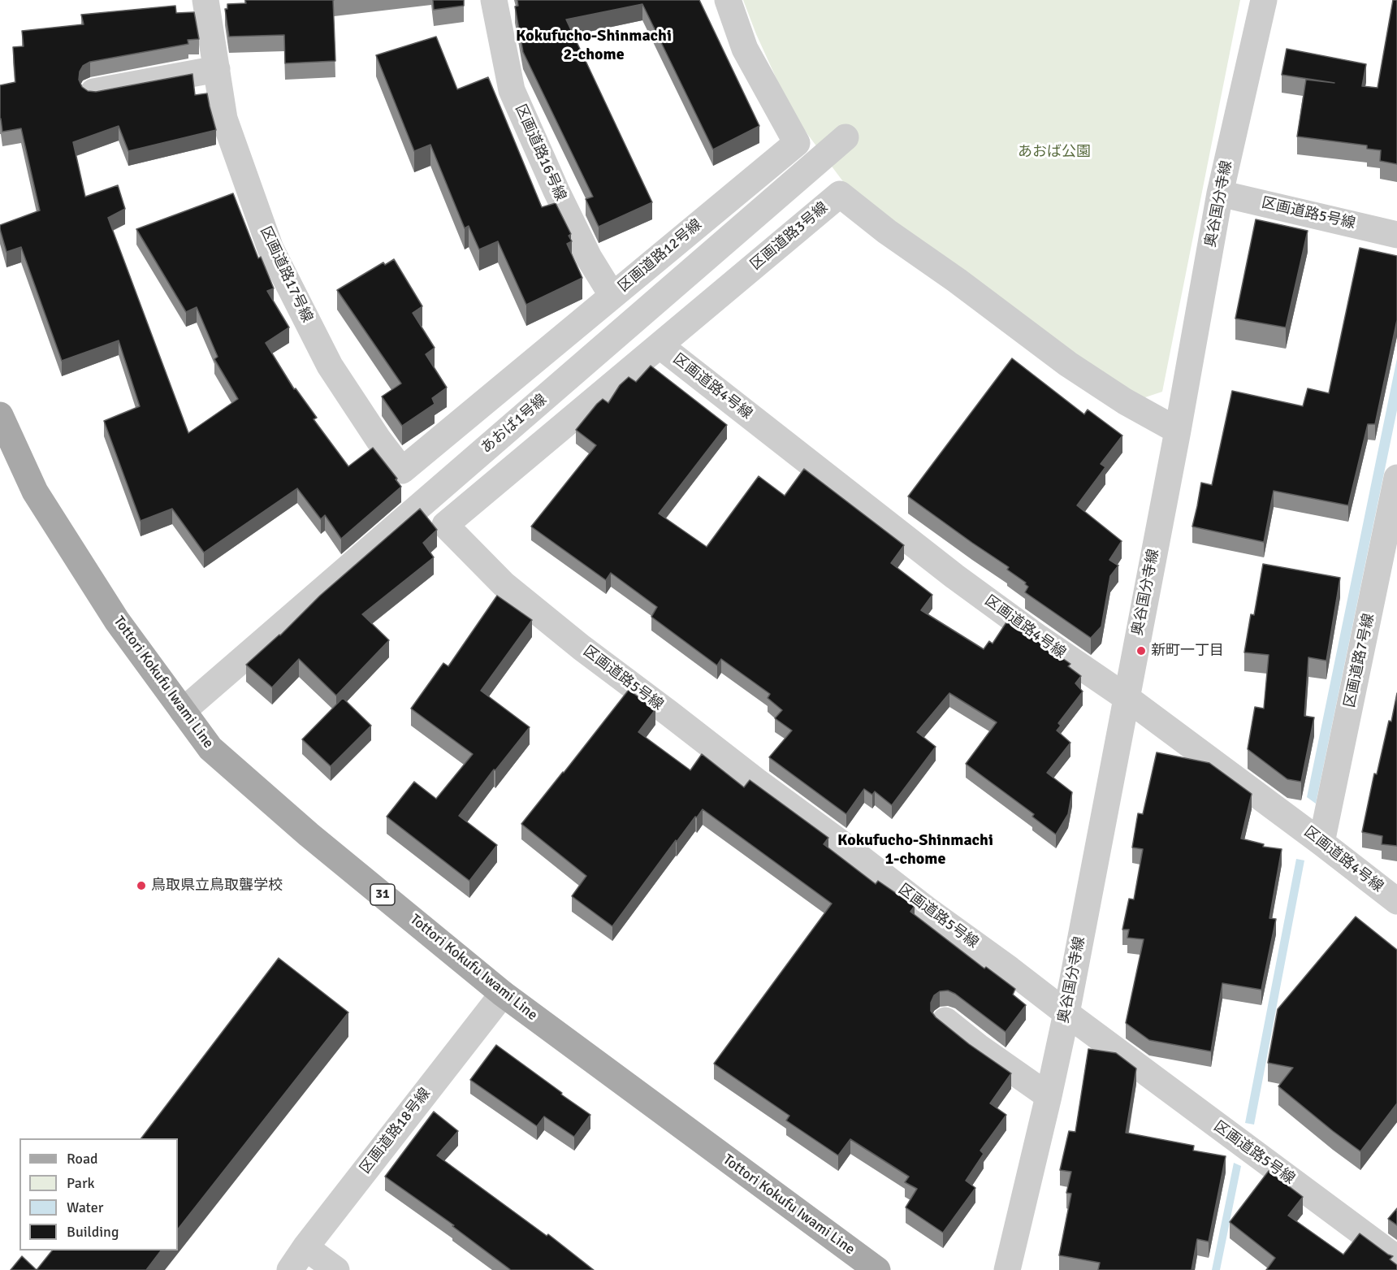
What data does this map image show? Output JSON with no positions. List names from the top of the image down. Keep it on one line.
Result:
{"streets":{"main road":["Tottori Kokufu Iwami Line","31"],"street":["区画道路16号線","奥谷国分寺線","区画道路5号線","区画道路3号線","区画道路12号線","区画道路17号線","区画道路4号線","あおば1号線","区画道路7号線","区画道路18号線"]},"crossings":[["区画道路16号線","区画道路12号線"],["奥谷国分寺線","区画道路5号線"],["奥谷国分寺線","区画道路3号線"],["奥谷国分寺線","区画道路4号線"],["区画道路5号線","区画道路3号線"],["区画道路3号線","区画道路4号線"],["区画道路12号線","区画道路17号線"],["区画道路4号線","区画道路7号線"],["あおば1号線","Tottori Kokufu Iwami Line"],["Tottori Kokufu Iwami Line","区画道路18号線"]],"districts":["Kokufucho-Shinmachi 2-chome","Kokufucho-Shinmachi 1-chome"],"parks":["あおば公園"],"places":["新町一丁目","鳥取県立鳥取聾学校"],"legend":["Road","Park","Water","Building"]}
